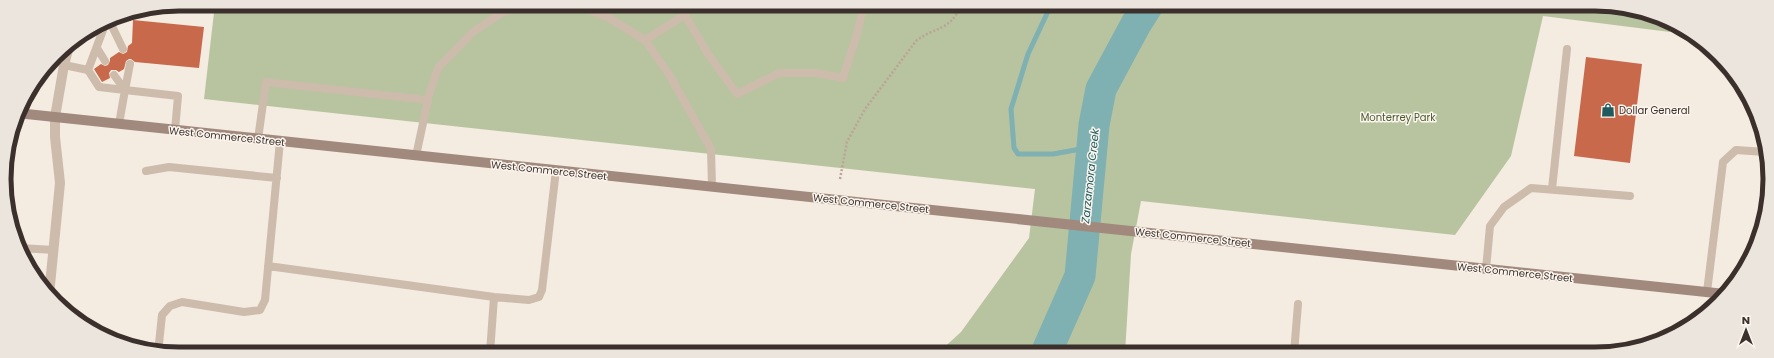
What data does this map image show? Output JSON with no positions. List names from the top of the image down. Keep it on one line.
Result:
{"streets":{"main road":["West Commerce Street"]},"water":["Zarzamora Creek"],"parks":["Monterrey Park"],"places":{"shop":["Dollar General"]},"north":"top"}
